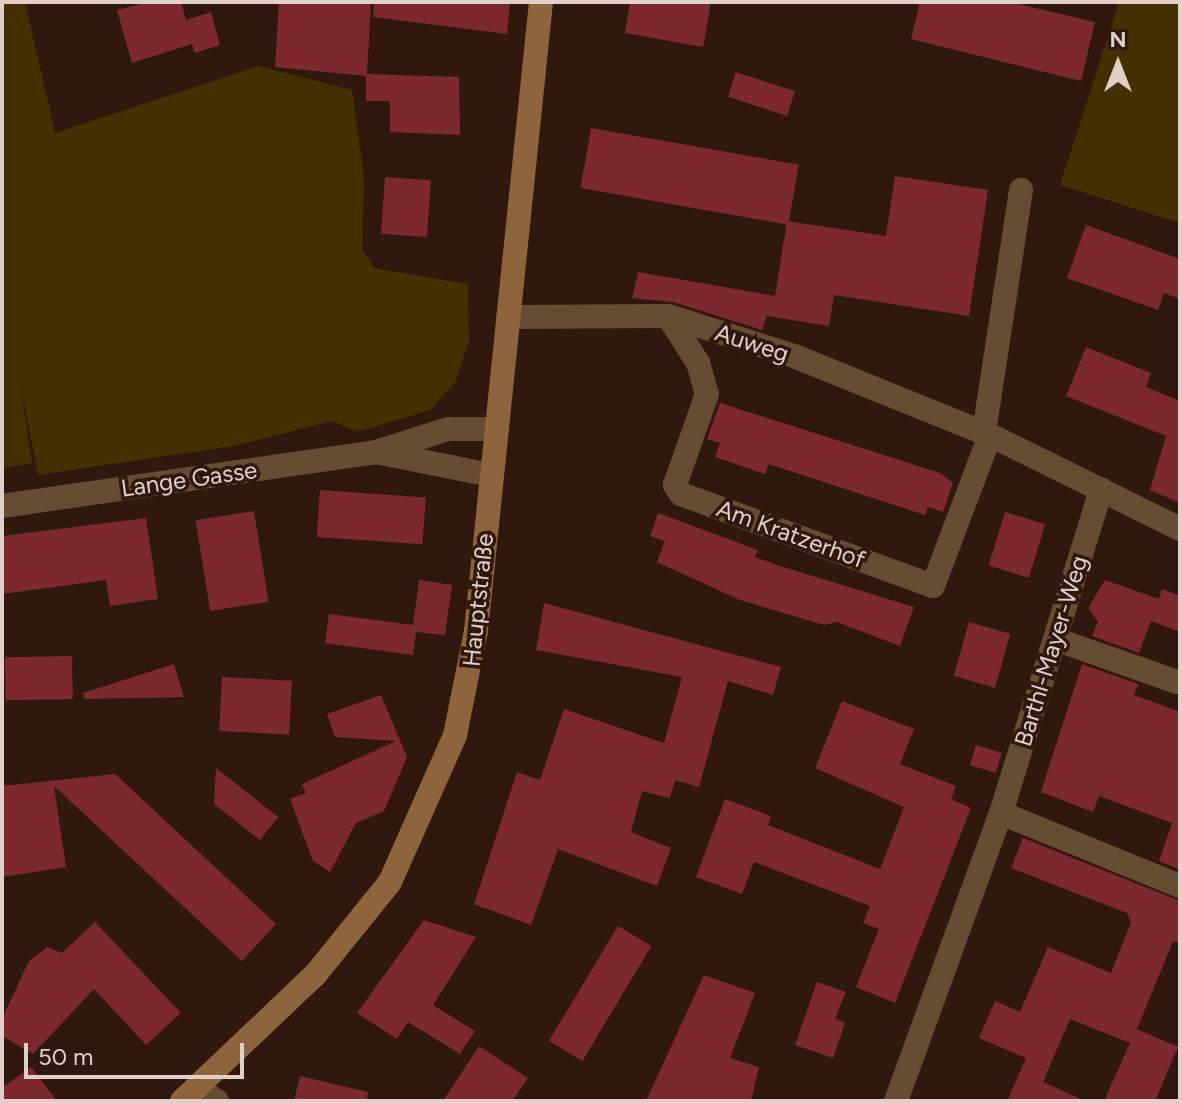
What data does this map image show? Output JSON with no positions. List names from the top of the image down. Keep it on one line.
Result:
{"streets":{"main road":["Hauptstraße"],"street":["Auweg","Lange Gasse","Am Kratzerhof","Barthl-Mayer-Weg"]},"crossings":[["Auweg","Am Kratzerhof"],["Auweg","Hauptstraße"],["Auweg","Barthl-Mayer-Weg"],["Lange Gasse","Hauptstraße"]],"scale_bar":"50 m","north":"top"}
